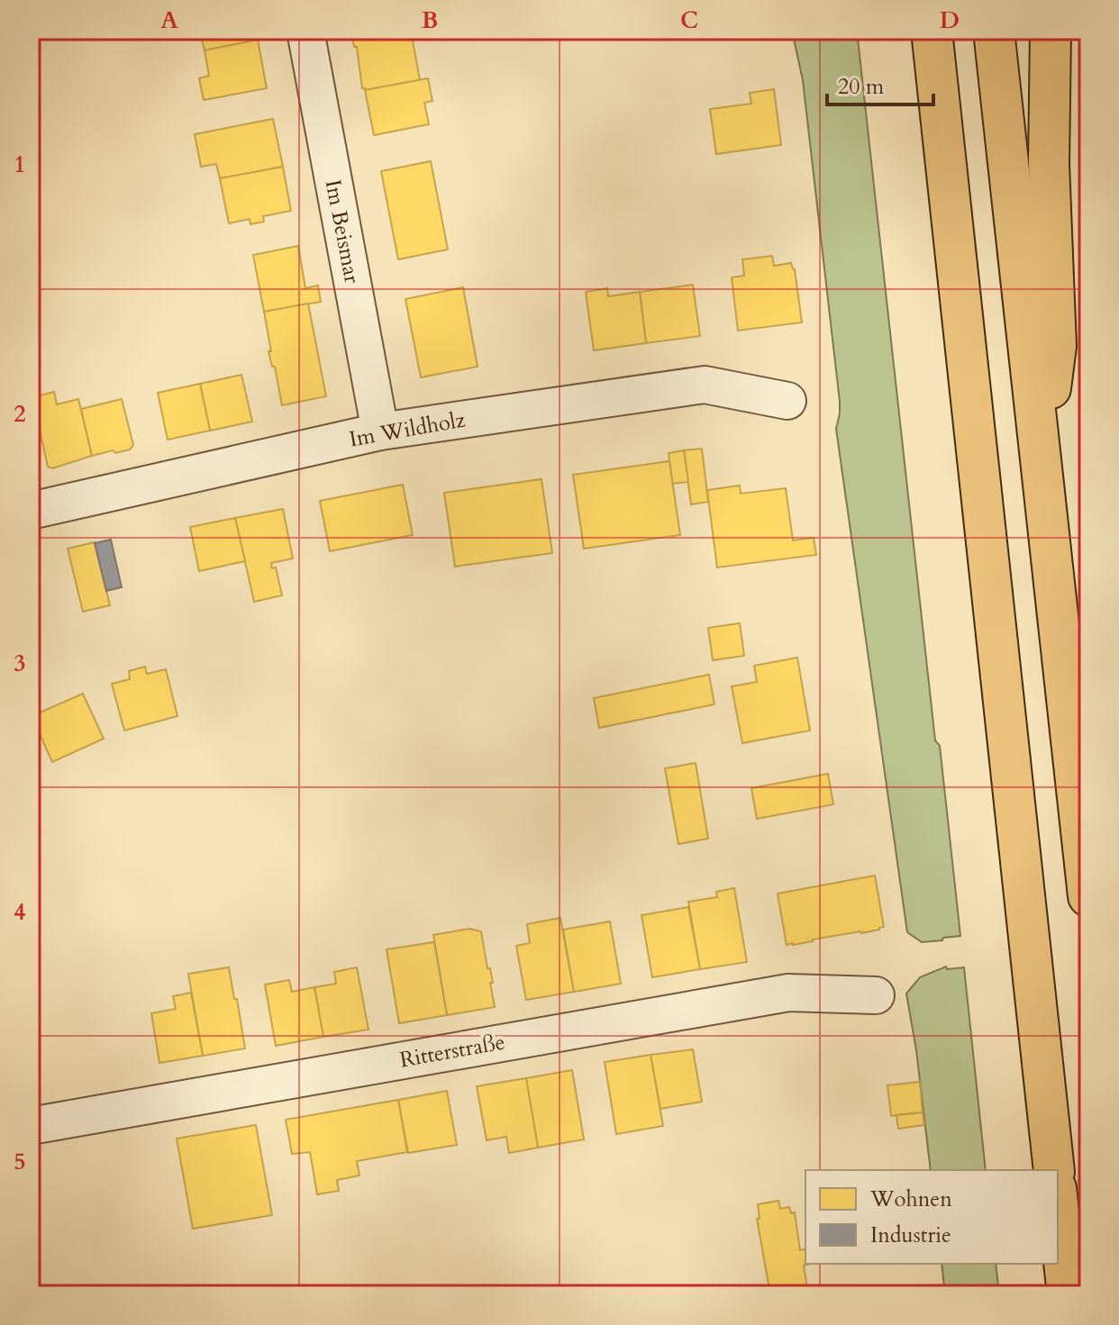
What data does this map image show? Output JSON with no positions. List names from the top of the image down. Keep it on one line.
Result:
{"streets":{"street":["Im Beismar","Im Wildholz","Ritterstraße"]},"crossings":[["Im Beismar","Im Wildholz"]],"legend":["Wohnen","Industrie"],"scale_bar":"20 m","grid":{"columns":["A","B","C","D"],"rows":["1","2","3","4","5"]}}
